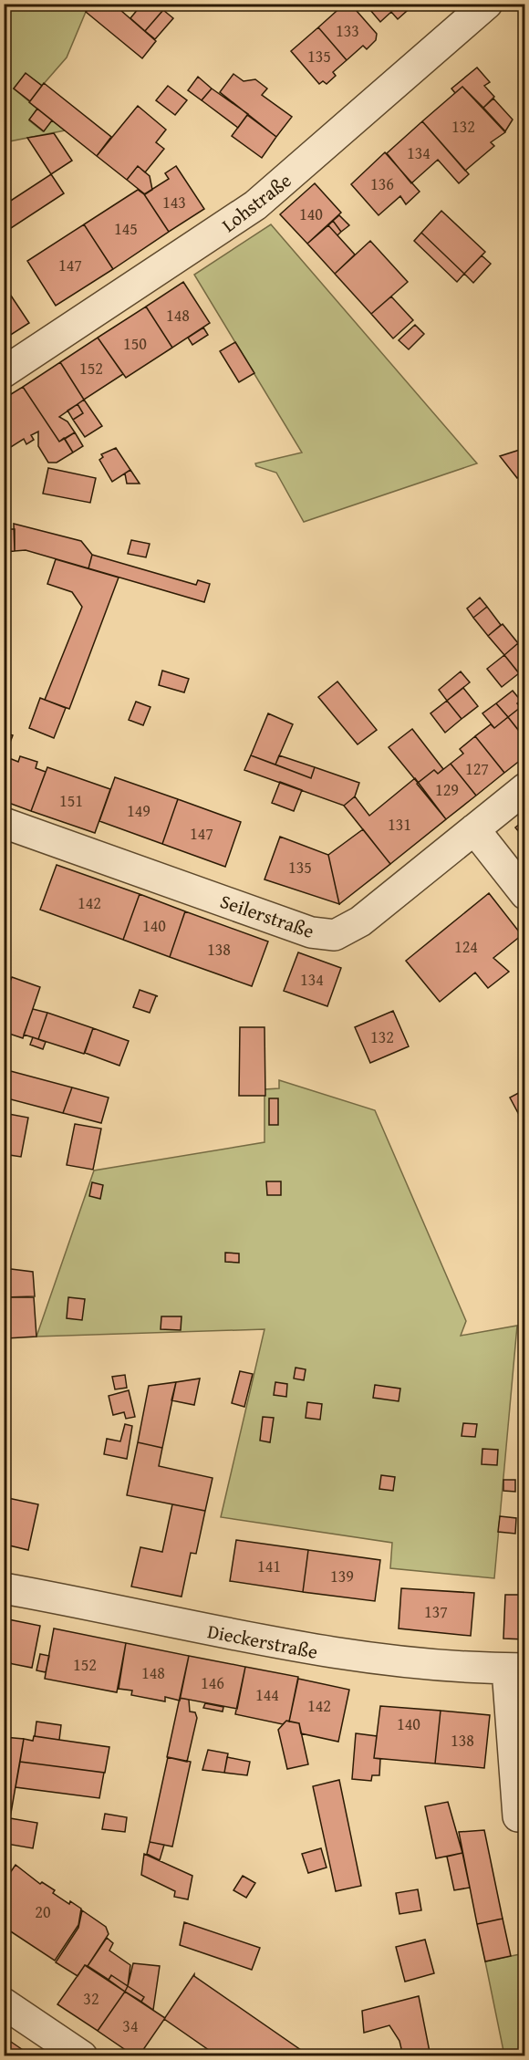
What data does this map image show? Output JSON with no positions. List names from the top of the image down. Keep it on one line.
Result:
{"streets":{"street":["Lohstraße","Seilerstraße","Dieckerstraße"]},"house_numbers":["133","135","132","134","136","143","140","145","147","148","150","152","127","129","151","149","131","147","135","142","140","124","138","134","132","141","139","137","152","148","146","144","142","140","138","20","32","34"]}
